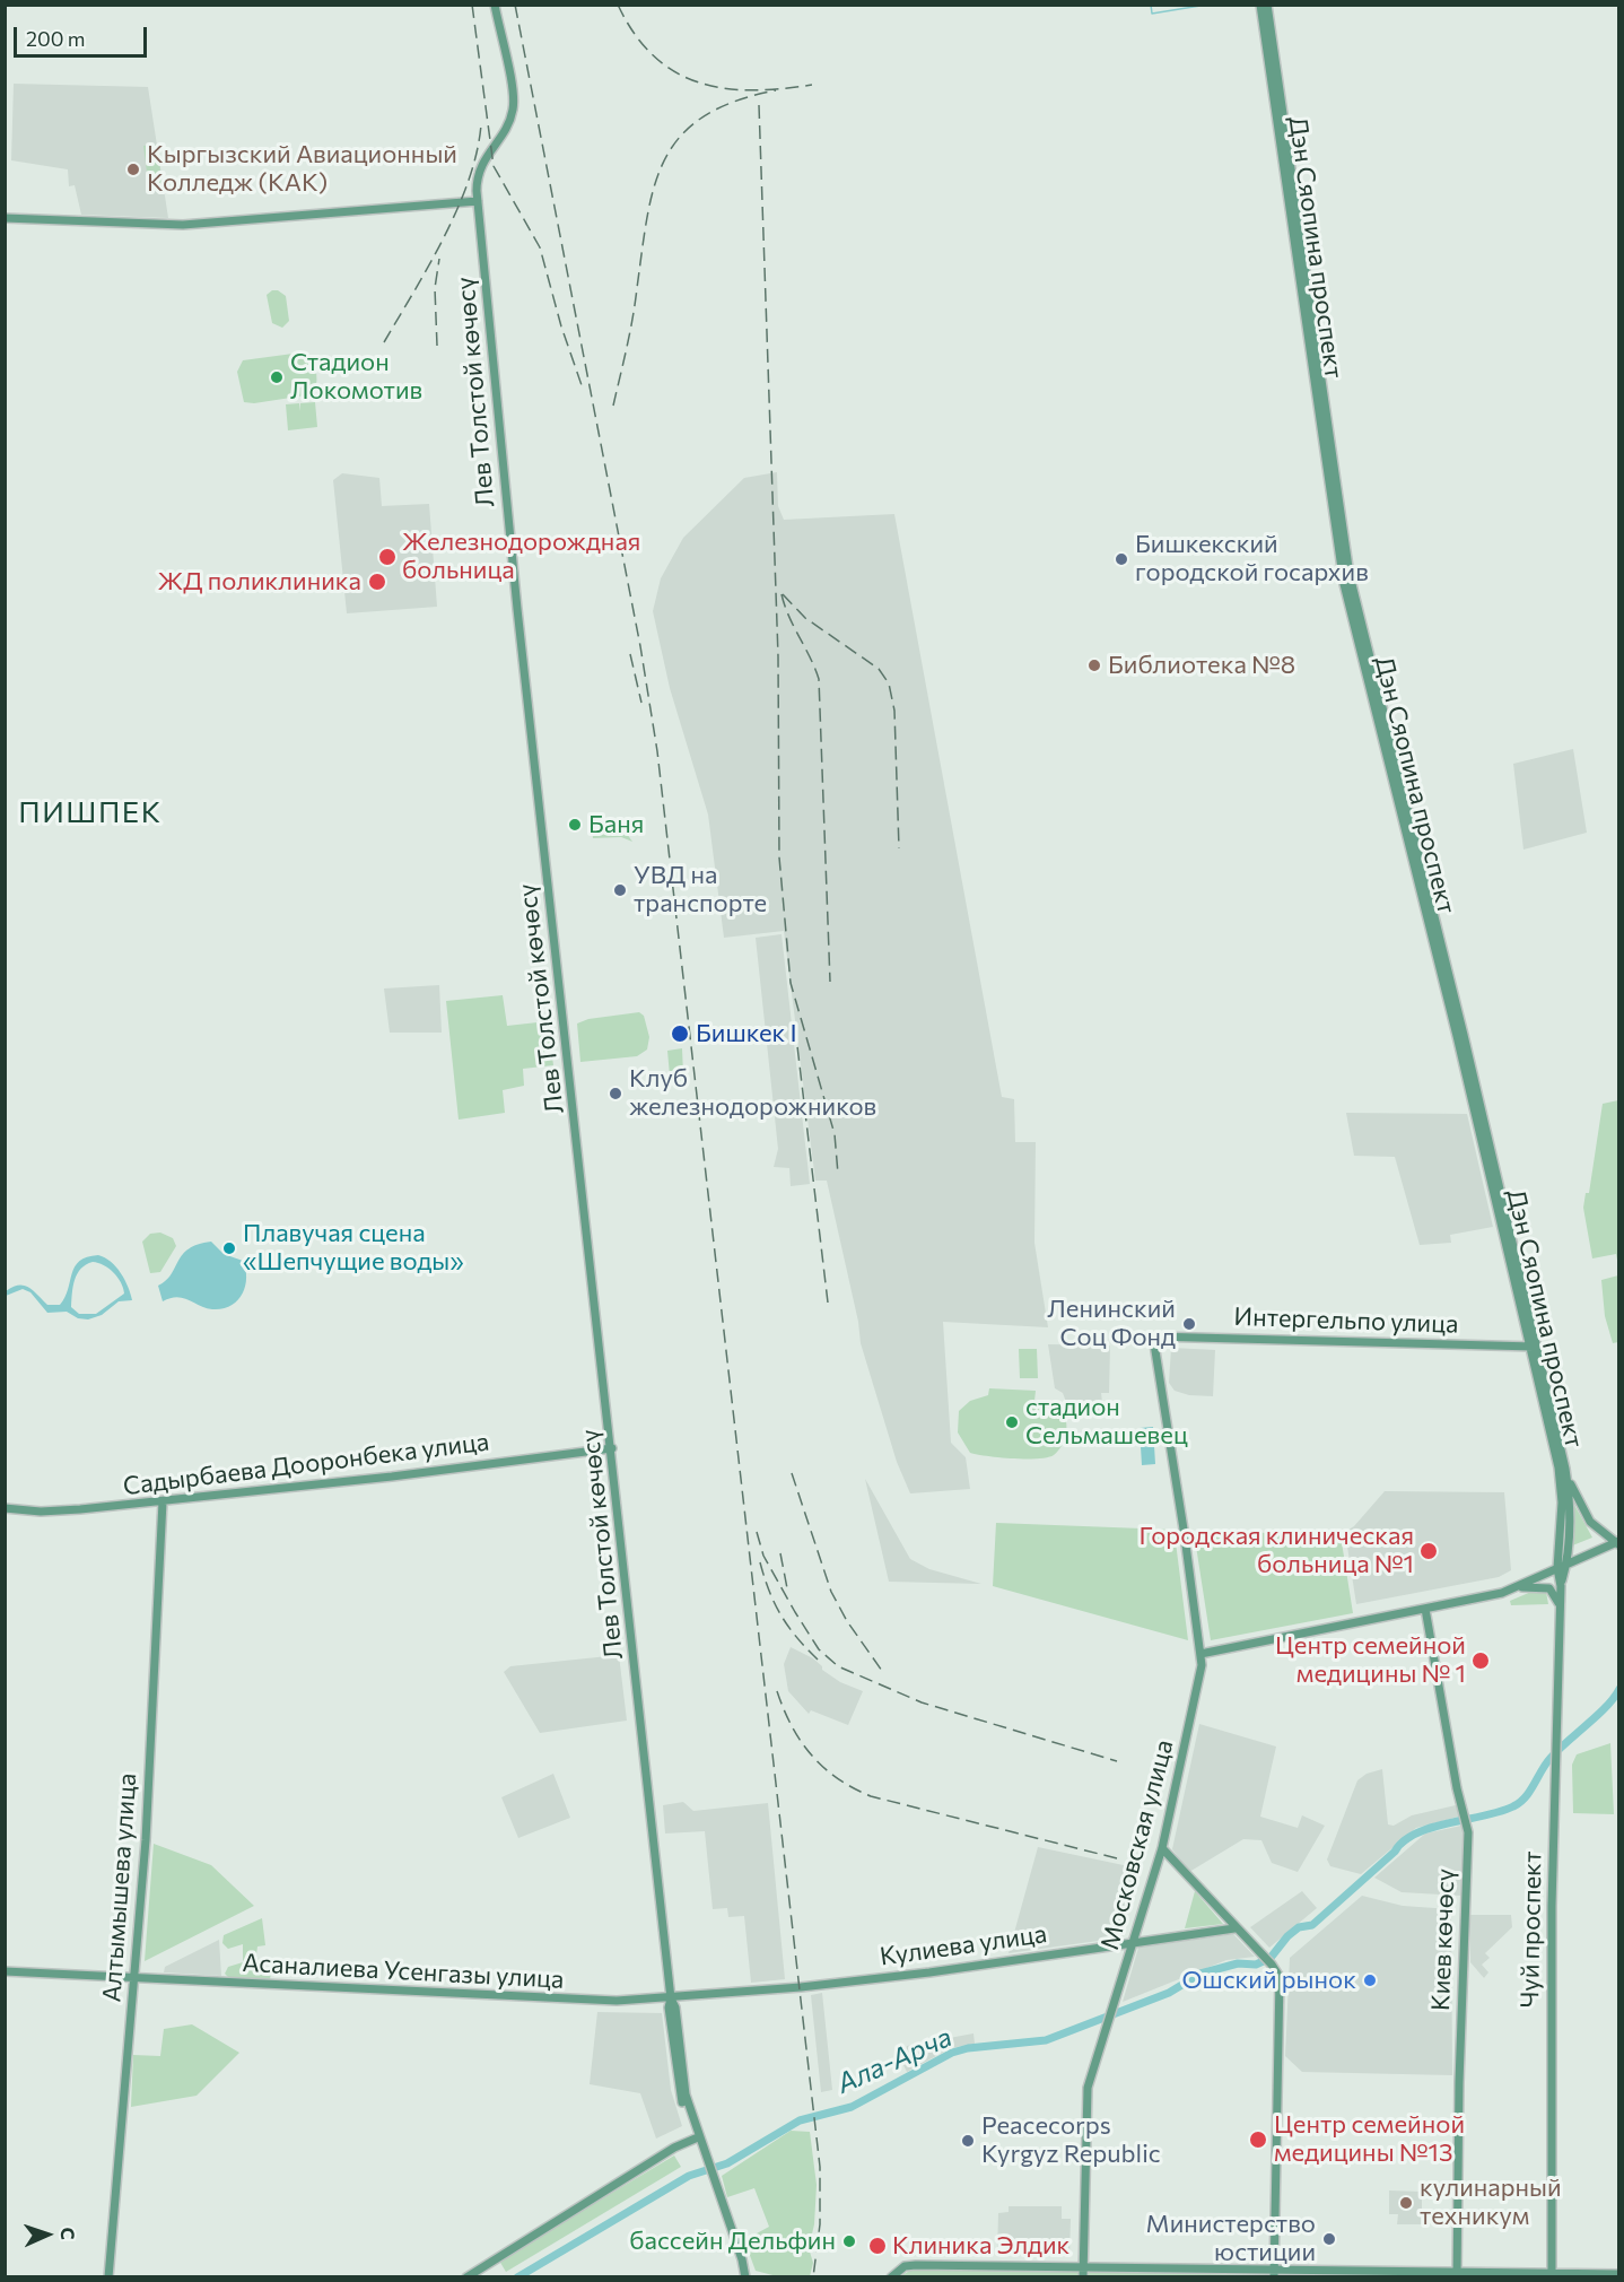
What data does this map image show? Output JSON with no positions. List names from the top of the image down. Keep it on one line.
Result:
{"streets":{"main road":["Дэн Сяопина проспект","Лев Толстой көчөсү","Интергельпо улица","Садырбаева Дооронбека улица","Московская улица","Алтымышева улица","Чуй проспект","Киев көчөсү","Кулиева улица","Асаналиева Усенгазы улица"]},"crossings":[["Дэн Сяопина проспект","Интергельпо улица"],["Дэн Сяопина проспект","Чуй проспект"],["Лев Толстой көчөсү","Садырбаева Дооронбека улица"],["Лев Толстой көчөсү","Асаналиева Усенгазы улица"],["Интергельпо улица","Московская улица"],["Садырбаева Дооронбека улица","Алтымышева улица"],["Московская улица","Кулиева улица"],["Алтымышева улица","Асаналиева Усенгазы улица"],["Кулиева улица","Асаналиева Усенгазы улица"]],"districts":["ПИШПЕК"],"water":["Ала-Арча"],"places":["Кыргызский Авиационный Колледж (КАК)","Стадион Локомотив","Железнодорождная больница","Бишкекский городской госархив","ЖД поликлиника","Библиотека №8","Баня","УВД на транспорте","Бишкек I","Клуб железнодорожников","Плавучая сцена «Шепчущие воды»","Ленинский Соц Фонд","стадион Сельмашевец","Городская клиническая больница №1","Центр семейной медицины № 1","Ошский рынок","Центр семейной медицины №13","Peacecorps Kyrgyz Republic","кулинарный техникум","Министерство юстиции","бассейн Дельфин","Клиника Элдик"],"scale_bar":"200 m","north":"right"}
